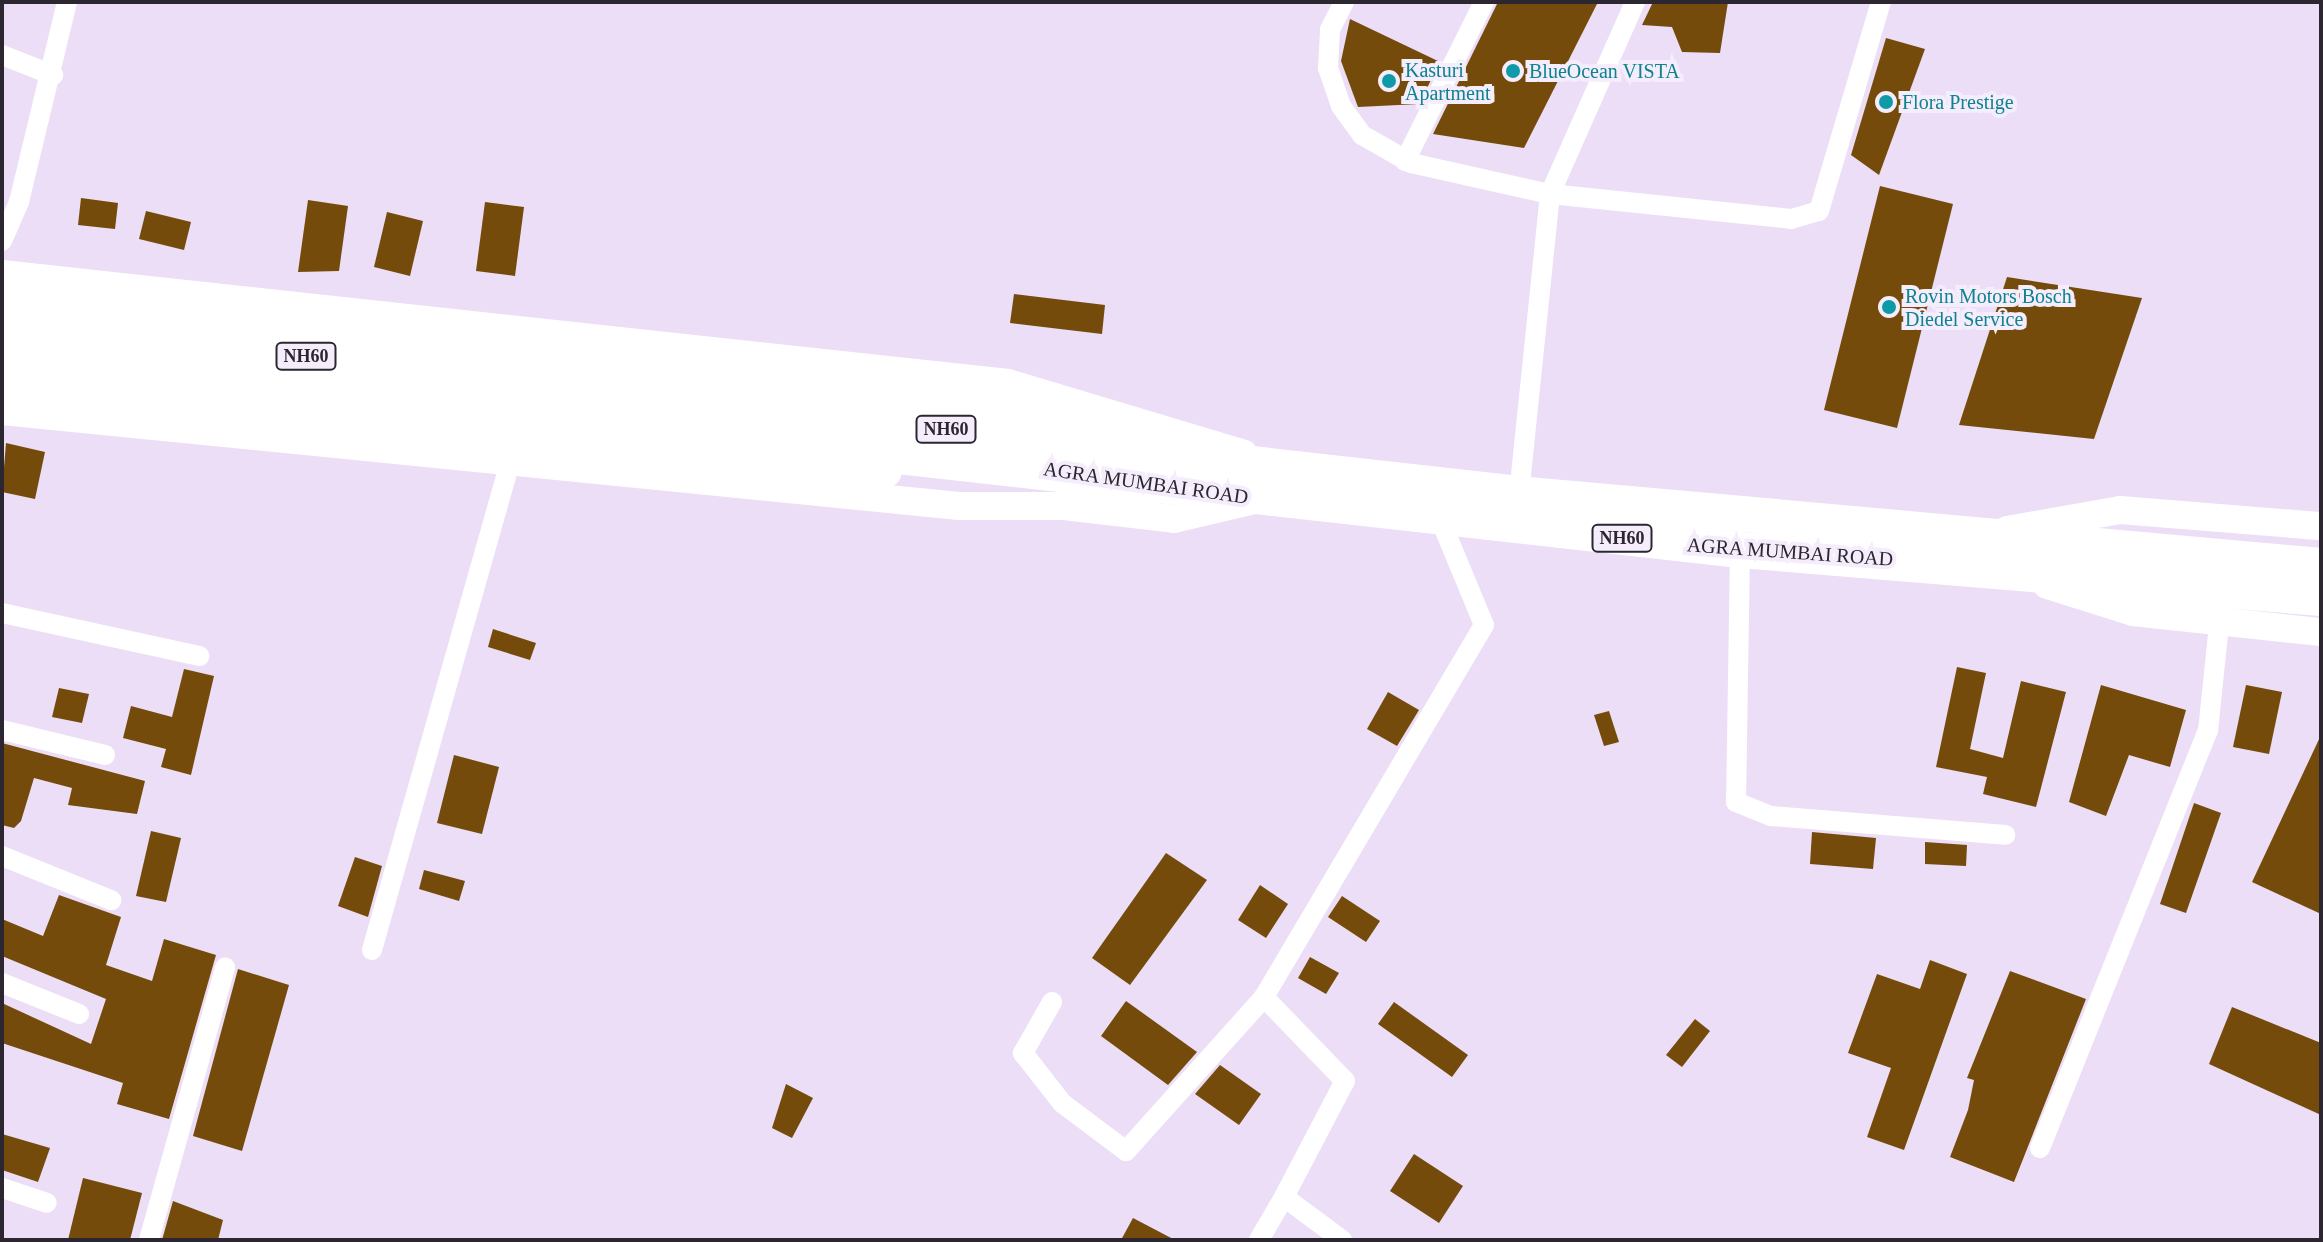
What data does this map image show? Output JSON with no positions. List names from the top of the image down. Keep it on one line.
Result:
{"streets":{"highway":["NH60","AGRA MUMBAI ROAD"]},"crossings":[["NH60","AGRA MUMBAI ROAD"]],"places":["BlueOcean VISTA","Kasturi Apartment","Flora Prestige","Rovin Motors Bosch Diedel Service"]}
